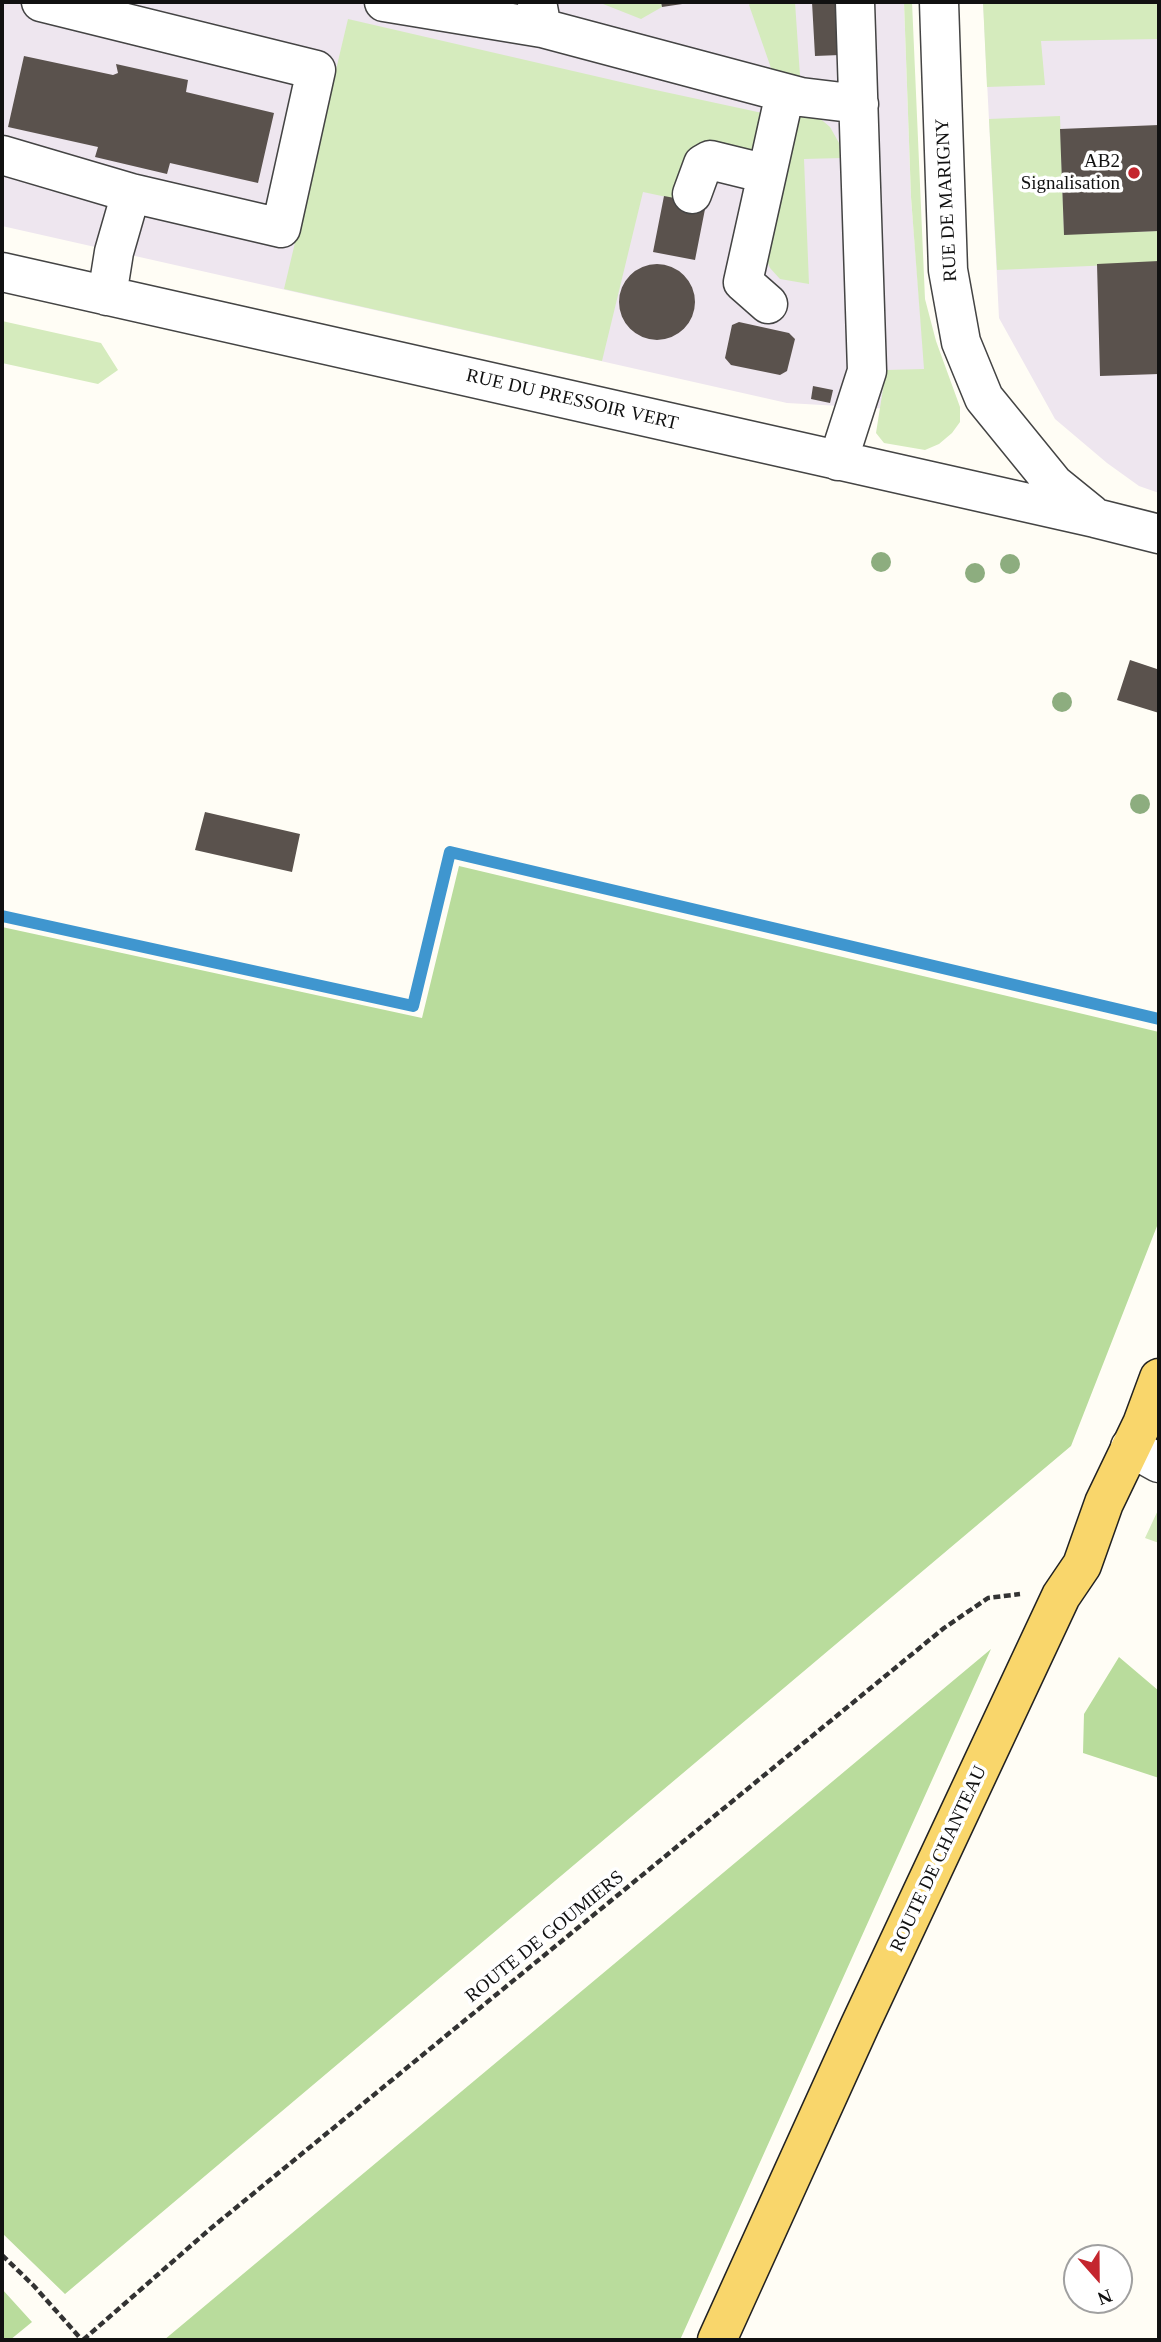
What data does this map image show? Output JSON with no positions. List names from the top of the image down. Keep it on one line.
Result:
{"streets":{"main road":["ROUTE DE CHANTEAU"],"street":["RUE DE MARIGNY","RUE DU PRESSOIR VERT"],"path":["ROUTE DE GOUMIERS"]},"crossings":[["RUE DE MARIGNY","RUE DU PRESSOIR VERT"]],"places":["AB2 Signalisation"],"north":"bottom"}
